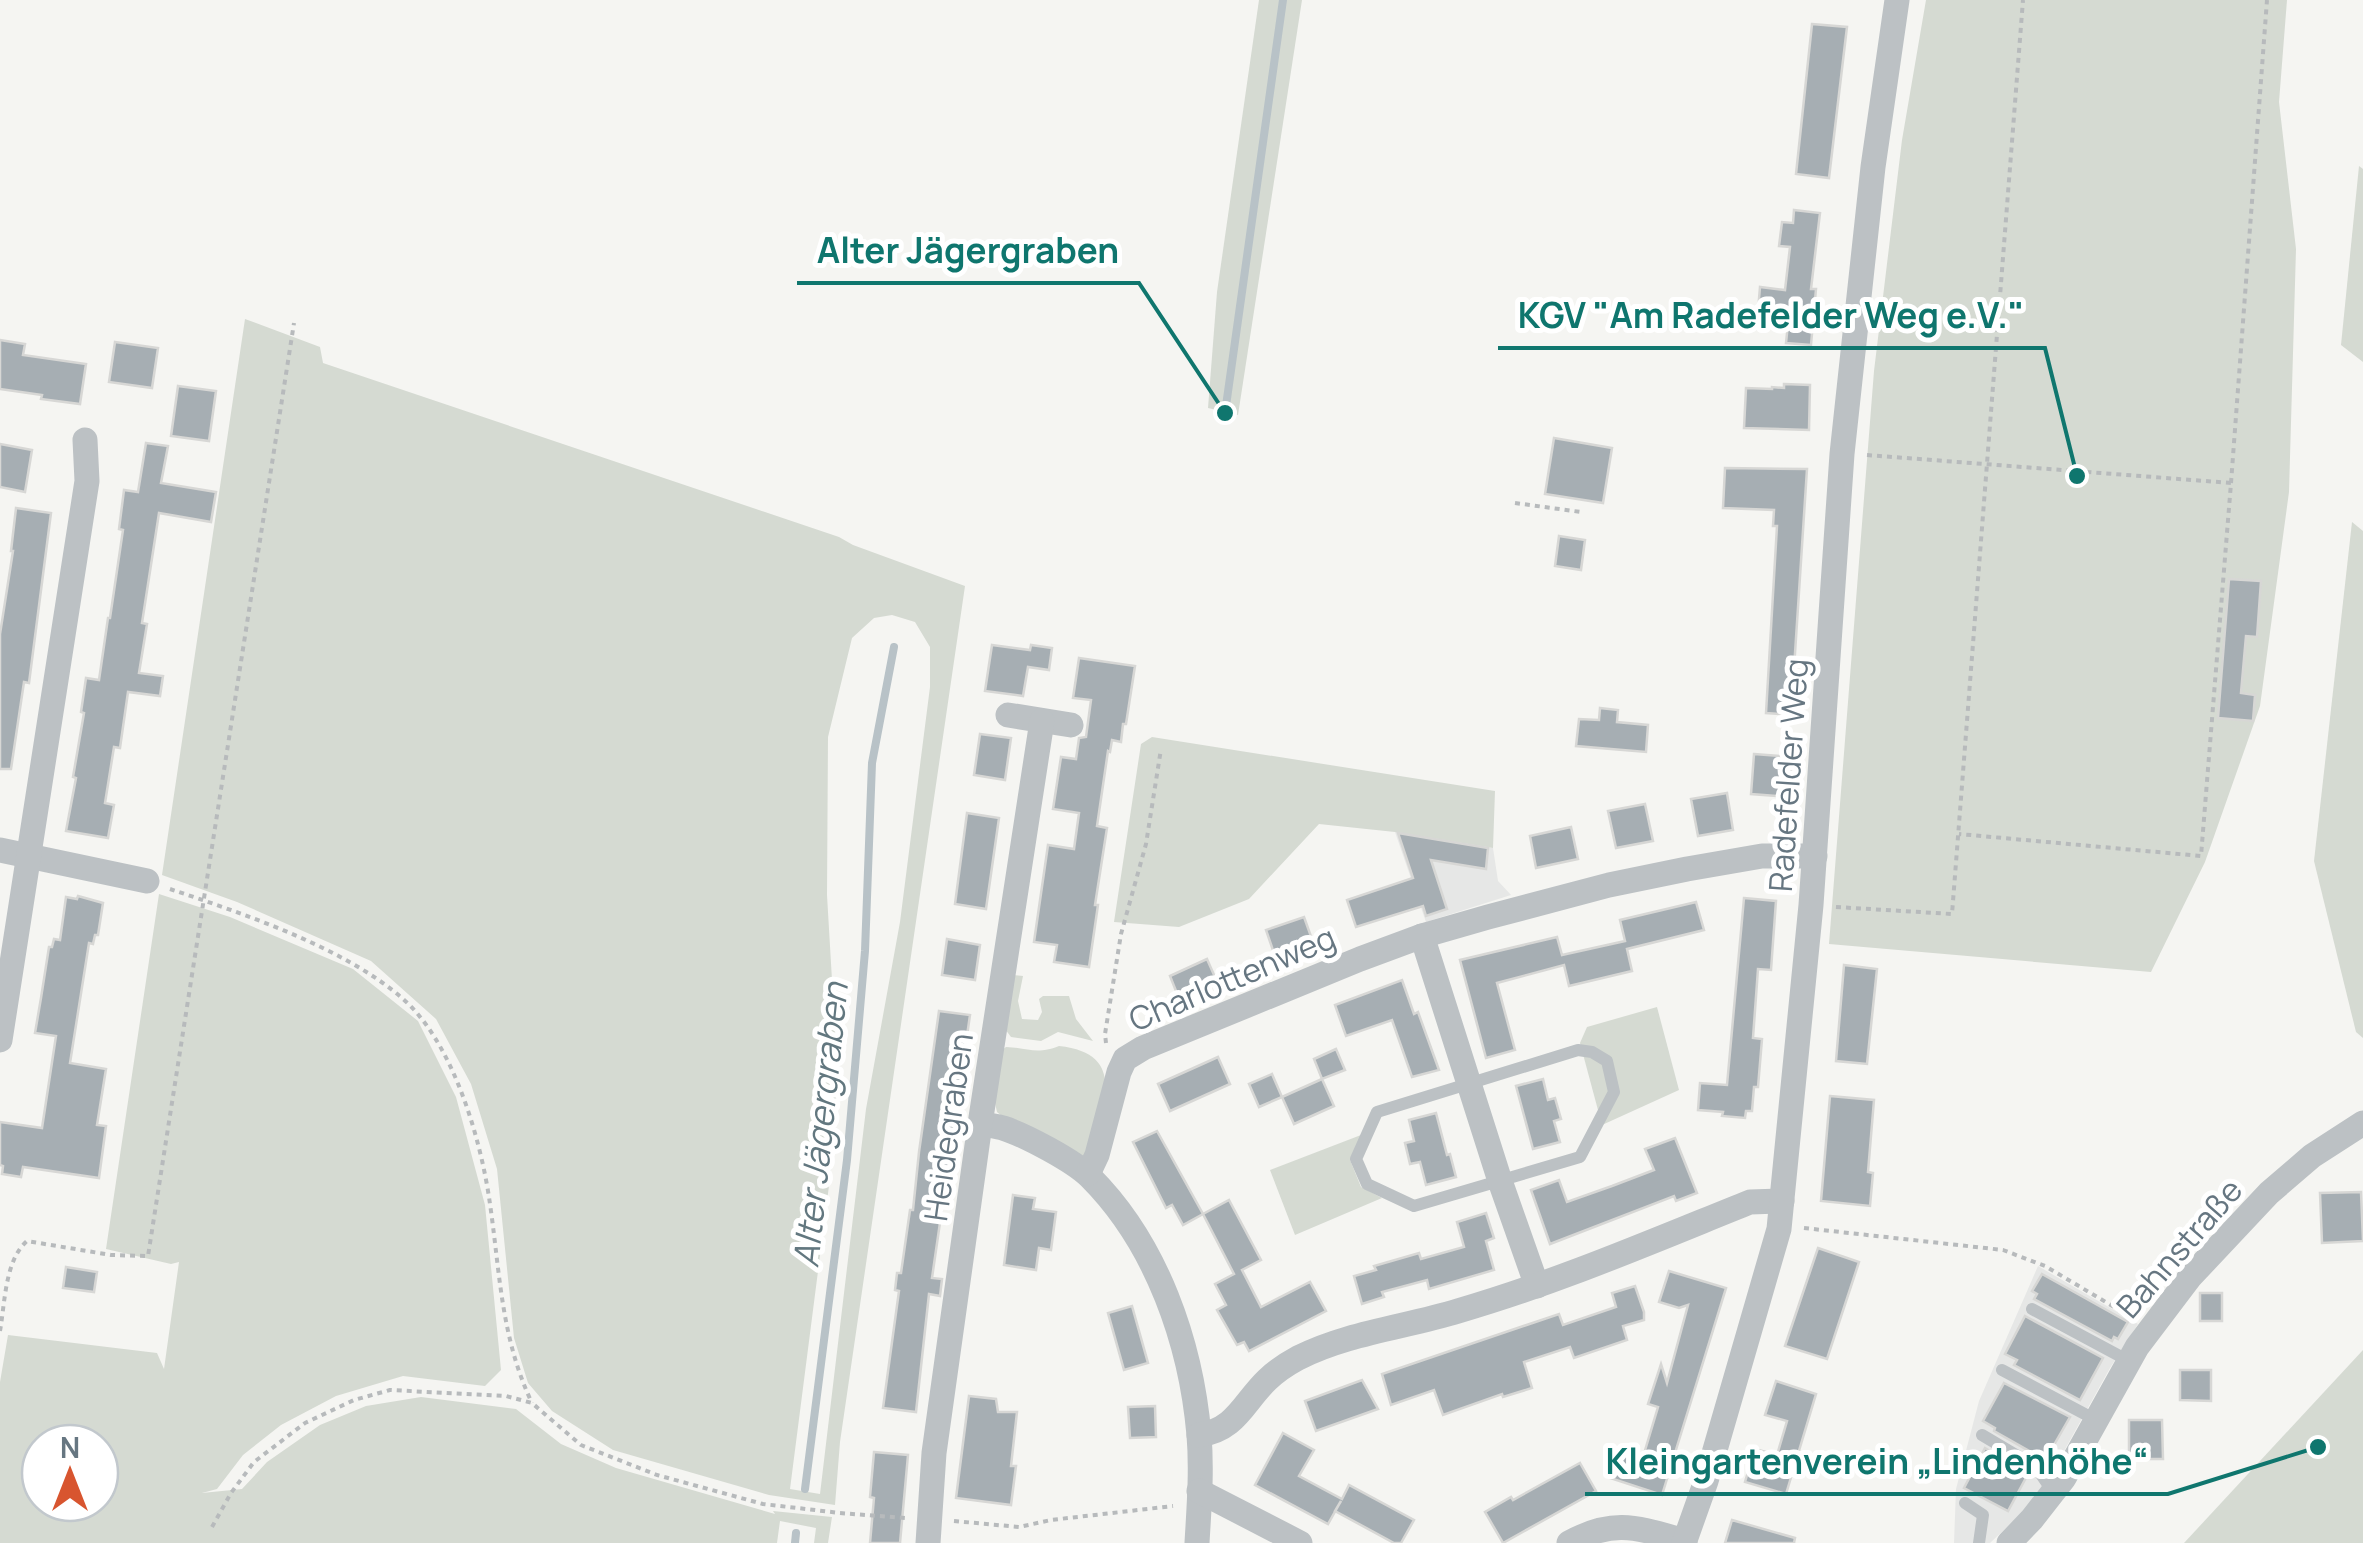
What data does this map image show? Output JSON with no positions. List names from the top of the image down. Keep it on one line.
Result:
{"streets":{"street":["Radefelder Weg","Charlottenweg","Heidegraben","Bahnstraße"]},"crossings":[["Radefelder Weg","Charlottenweg"]],"water":["Alter Jägergraben"],"places":["Alter Jägergraben","KGV \"Am Radefelder Weg e.V.\"","Kleingartenverein „Lindenhöhe“"],"north":"top"}
